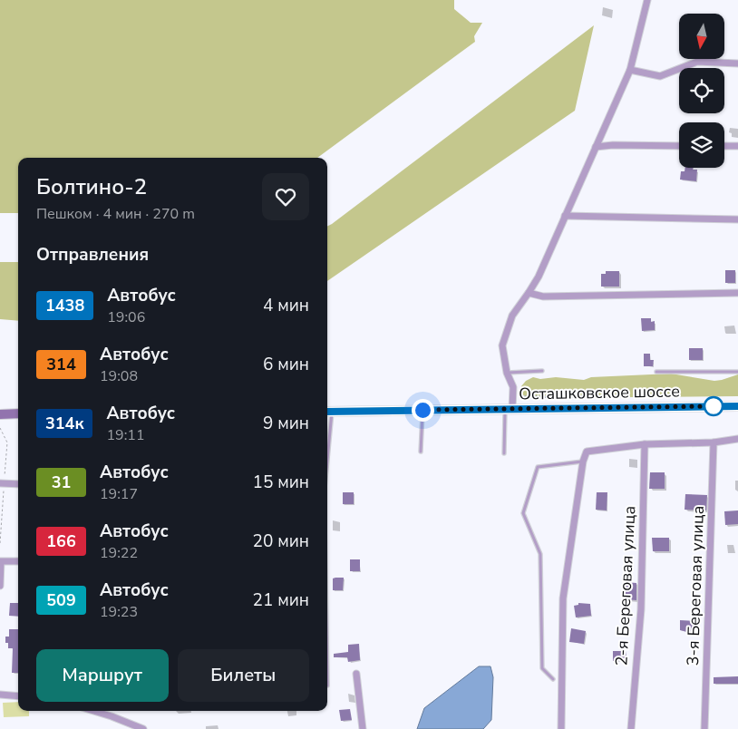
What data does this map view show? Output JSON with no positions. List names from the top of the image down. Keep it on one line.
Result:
{"streets":{"main road":["Осташковское шоссе"],"street":["2-я Береговая улица","3-я Береговая улица"]},"lines":["bus line 1438"],"north":"bottom","page":{"heading":[["Болтино-2","Пешком · 4 мин · 270 m"],"Отправления"],"list":[{"mark":"1438","name":"Автобус","note":"19:06","value":"4 мин"},{"mark":"314","name":"Автобус","note":"19:08","value":"6 мин"},{"mark":"314к","name":"Автобус","note":"19:11","value":"9 мин"},{"mark":"31","name":"Автобус","note":"19:17","value":"15 мин"},{"mark":"166","name":"Автобус","note":"19:22","value":"20 мин"},{"mark":"509","name":"Автобус","note":"19:23","value":"21 мин"}],"buttons":["Маршрут","Билеты"]}}
